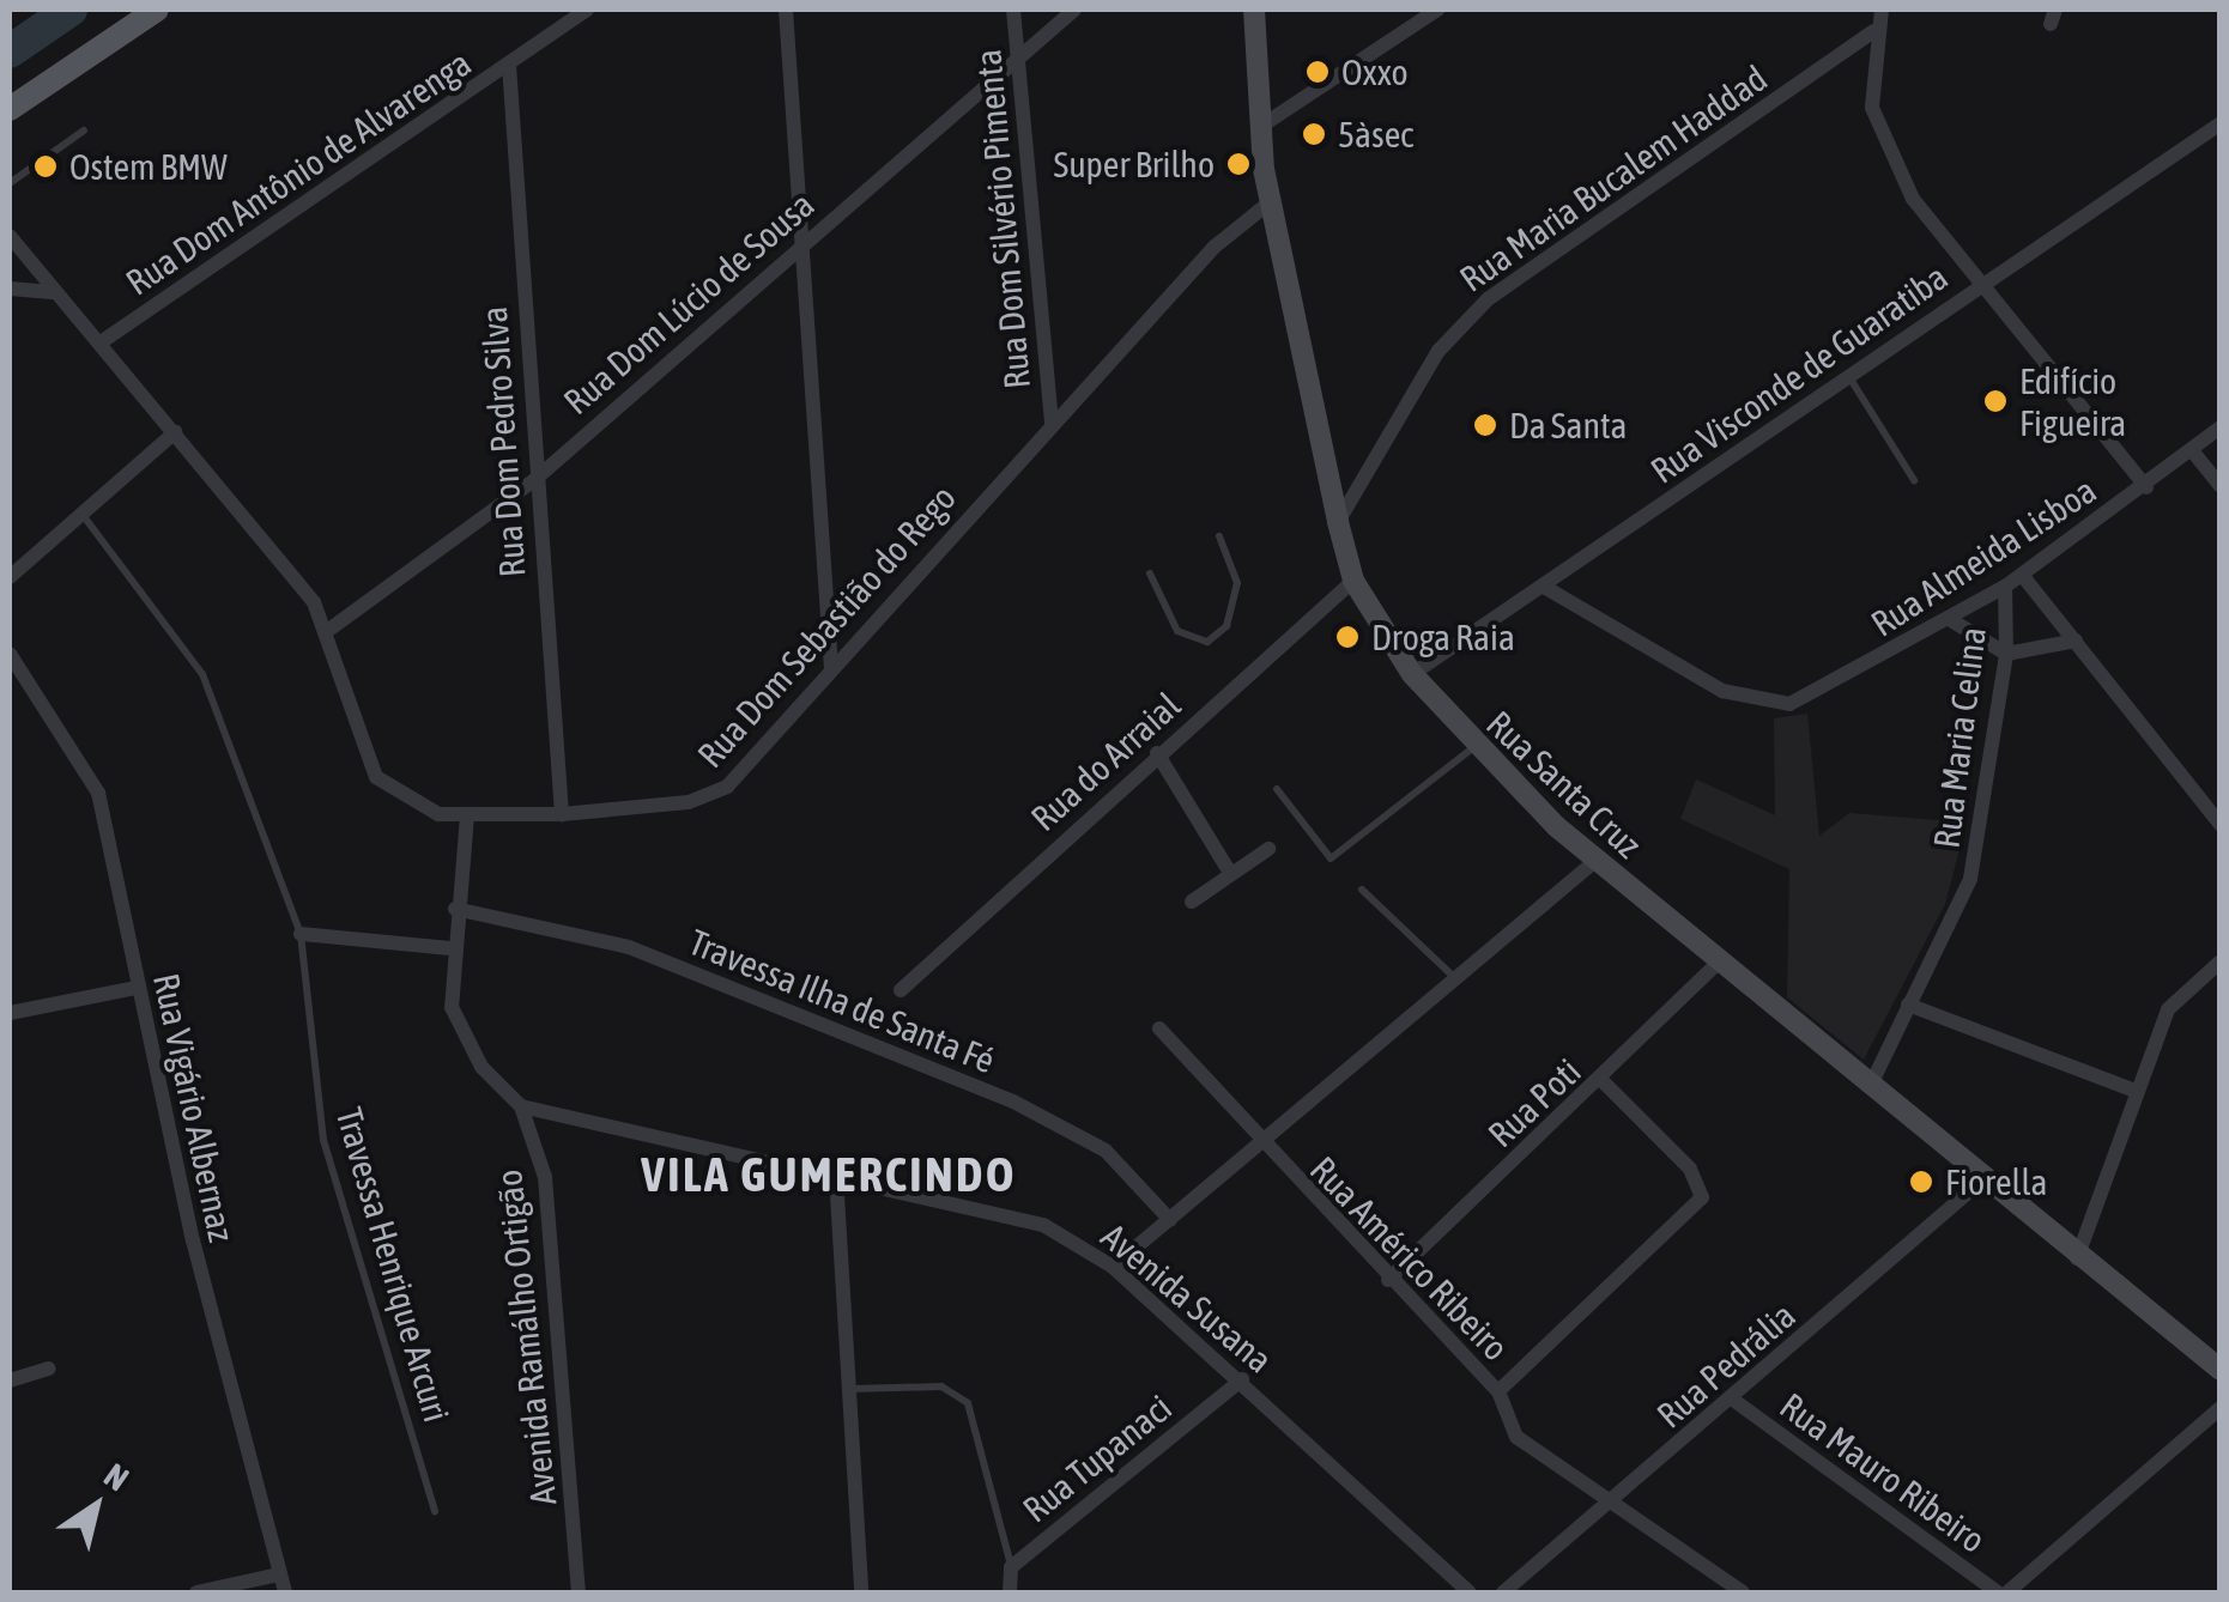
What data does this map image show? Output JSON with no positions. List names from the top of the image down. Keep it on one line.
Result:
{"streets":{"main road":["Rua Santa Cruz"],"street":["Rua Dom Antônio de Alvarenga","Rua Maria Bucalem Haddad","Rua Dom Silvério Pimenta","Rua Dom Lúcio de Sousa","Rua Visconde de Guaratiba","Rua Dom Pedro Silva","Rua Almeida Lisboa","Rua Dom Sebastião do Rego","Rua Maria Celina","Rua do Arraial","Travessa Ilha de Santa Fé","Rua Poti","Rua Vigário Albernaz","Rua Américo Ribeiro","Avenida Susana","Avenida Ramálho Ortigão","Rua Pedrália","Rua Tupanaci","Rua Mauro Ribeiro"],"lane":["Travessa Henrique Arcuri"]},"crossings":[["Rua Dom Antônio de Alvarenga","Rua Dom Pedro Silva"],["Rua Dom Antônio de Alvarenga","Rua Dom Sebastião do Rego"],["Rua Maria Bucalem Haddad","Rua Santa Cruz"],["Rua Dom Silvério Pimenta","Rua Dom Lúcio de Sousa"],["Rua Dom Silvério Pimenta","Rua Dom Sebastião do Rego"],["Rua Dom Lúcio de Sousa","Rua Dom Pedro Silva"],["Rua Dom Lúcio de Sousa","Rua Dom Sebastião do Rego"],["Rua Visconde de Guaratiba","Rua Almeida Lisboa"],["Rua Visconde de Guaratiba","Rua Santa Cruz"],["Rua Dom Pedro Silva","Rua Dom Sebastião do Rego"],["Rua Almeida Lisboa","Rua Maria Celina"],["Rua Dom Sebastião do Rego","Rua Santa Cruz"],["Rua Dom Sebastião do Rego","Avenida Ramálho Ortigão"],["Rua Maria Celina","Rua Santa Cruz"],["Rua do Arraial","Rua Santa Cruz"],["Rua Santa Cruz","Rua Poti"],["Rua Santa Cruz","Rua Pedrália"],["Travessa Ilha de Santa Fé","Avenida Ramálho Ortigão"],["Rua Poti","Rua Américo Ribeiro"],["Rua Américo Ribeiro","Rua Pedrália"],["Avenida Susana","Avenida Ramálho Ortigão"],["Avenida Susana","Rua Tupanaci"],["Rua Pedrália","Rua Mauro Ribeiro"]],"districts":["VILA GUMERCINDO"],"places":["Oxxo","5àsec","Super Brilho","Ostem BMW","Edifício Figueira","Da Santa","Droga Raia","Fiorella"],"north":"top right"}
